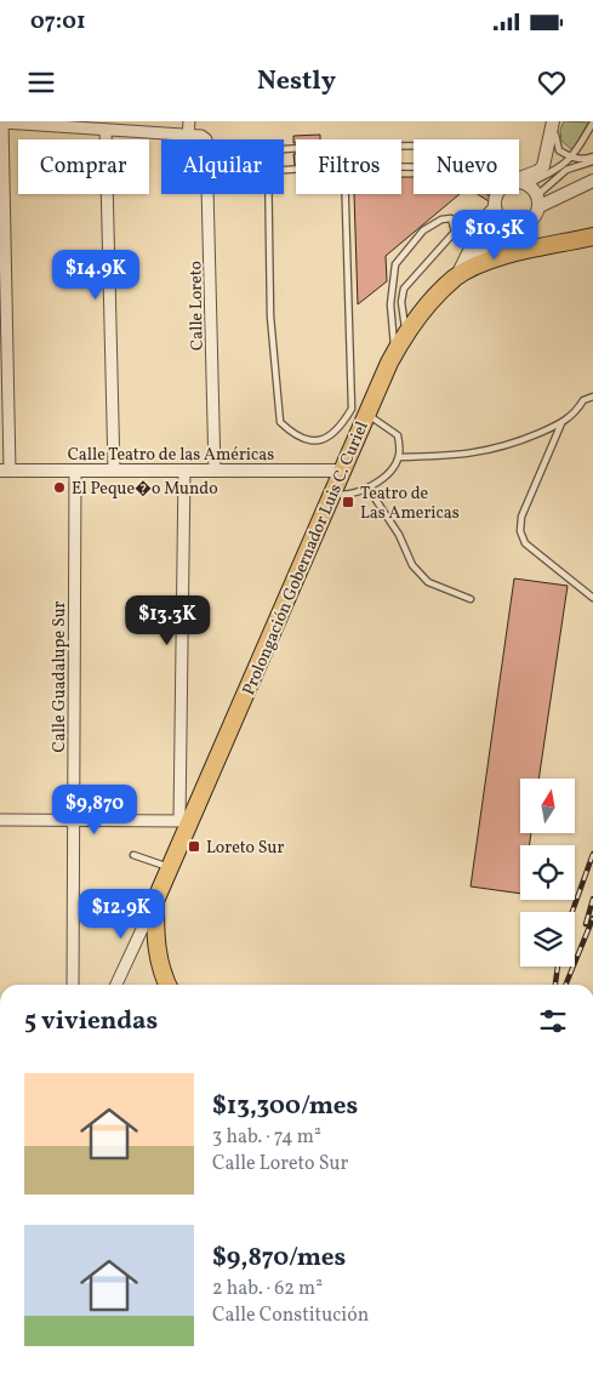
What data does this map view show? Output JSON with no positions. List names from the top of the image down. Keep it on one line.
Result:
{"streets":{"main road":["Prolongación Gobernador Luis C. Curiel"],"street":["Calle Loreto","Calle Teatro de las Américas","Calle Guadalupe Sur"]},"crossings":[["Calle Loreto","Calle Teatro de las Américas"],["Calle Teatro de las Américas","Prolongación Gobernador Luis C. Curiel"],["Calle Teatro de las Américas","Calle Guadalupe Sur"]],"places":{"other":["El Peque�o Mundo"],"transit":["Teatro de Las Americas","Loreto Sur"]},"north":"top","page":{"status":"07:01","header":"Nestly","chip":["Comprar","Alquilar","Filtros","Nuevo"],"price":["$10.5K","$14.9K","$13.3K","$9,870","$12.9K"],"heading":"5 viviendas","list":[{"name":"$13,300/mes","note":"3 hab. · 74 m² · Calle Loreto Sur"},{"name":"$9,870/mes","note":"2 hab. · 62 m² · Calle Constitución"}]}}
